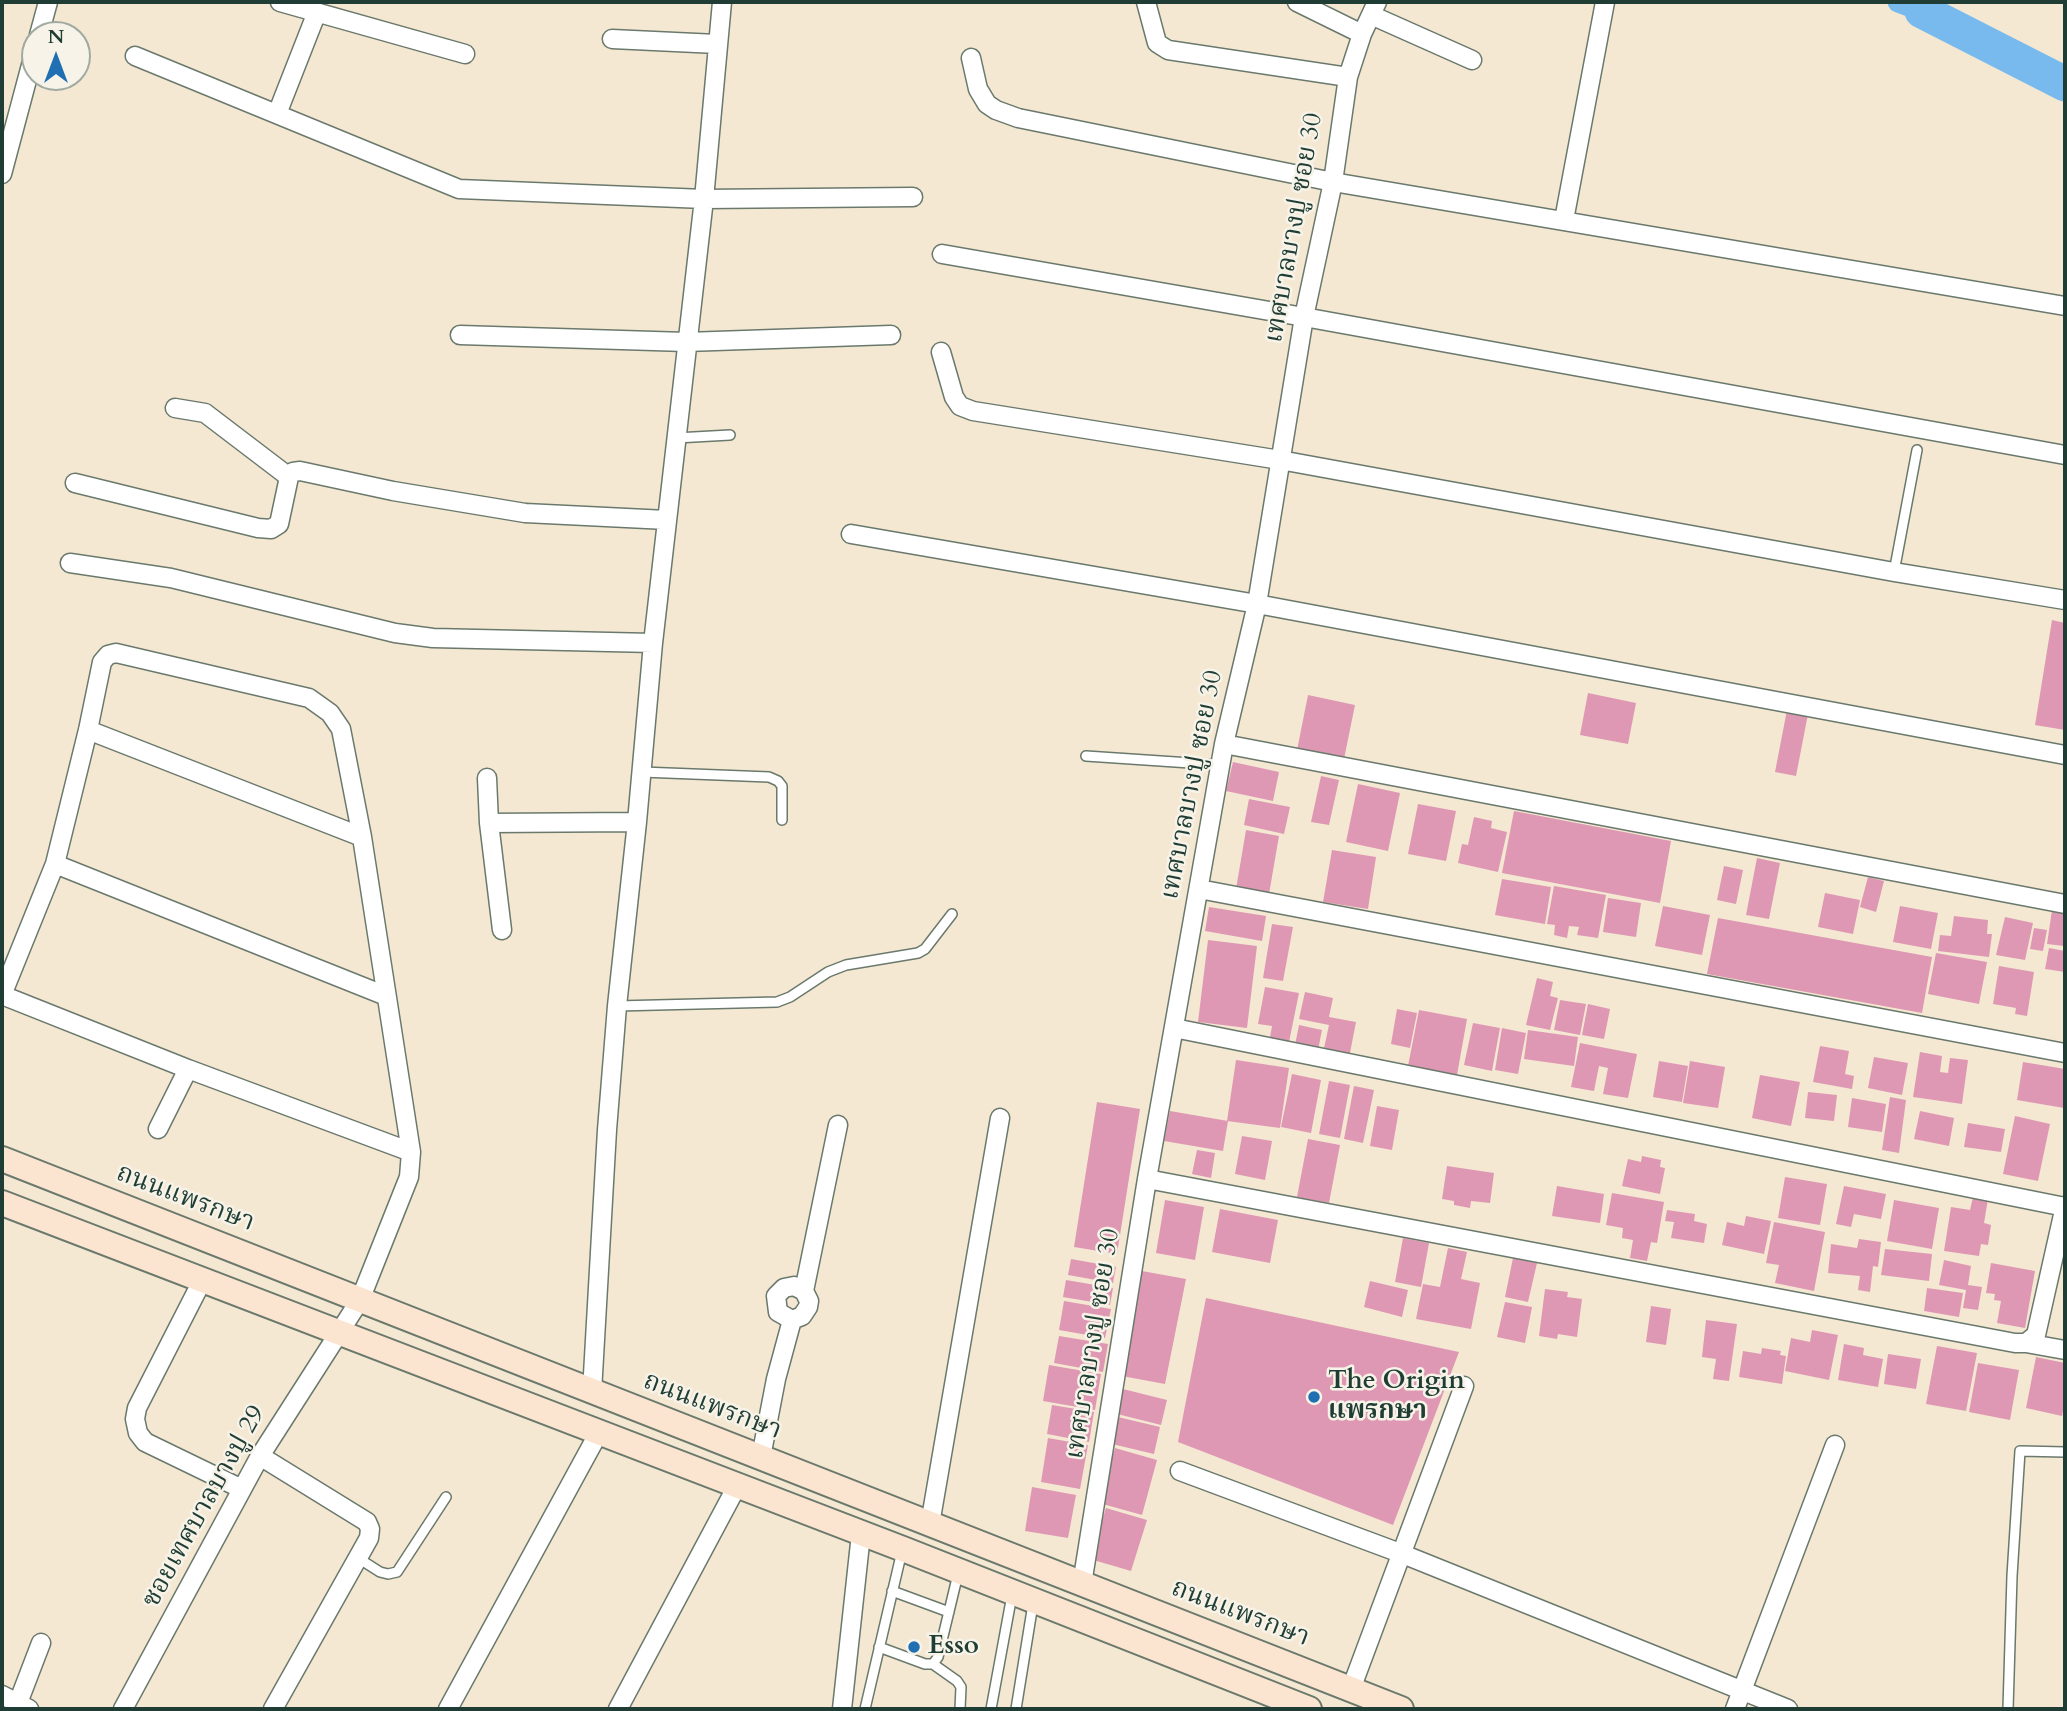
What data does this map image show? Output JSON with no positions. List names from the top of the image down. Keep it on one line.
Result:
{"streets":{"main road":["ถนนแพรกษา"],"street":["เทศบาลบางปู ซอย 30","ซอยเทศบาลบางปู 29"]},"crossings":[["เทศบาลบางปู ซอย 30","ถนนแพรกษา"],["ถนนแพรกษา","ซอยเทศบาลบางปู 29"]],"places":["The Origin แพรกษา","Esso"],"north":"top"}
